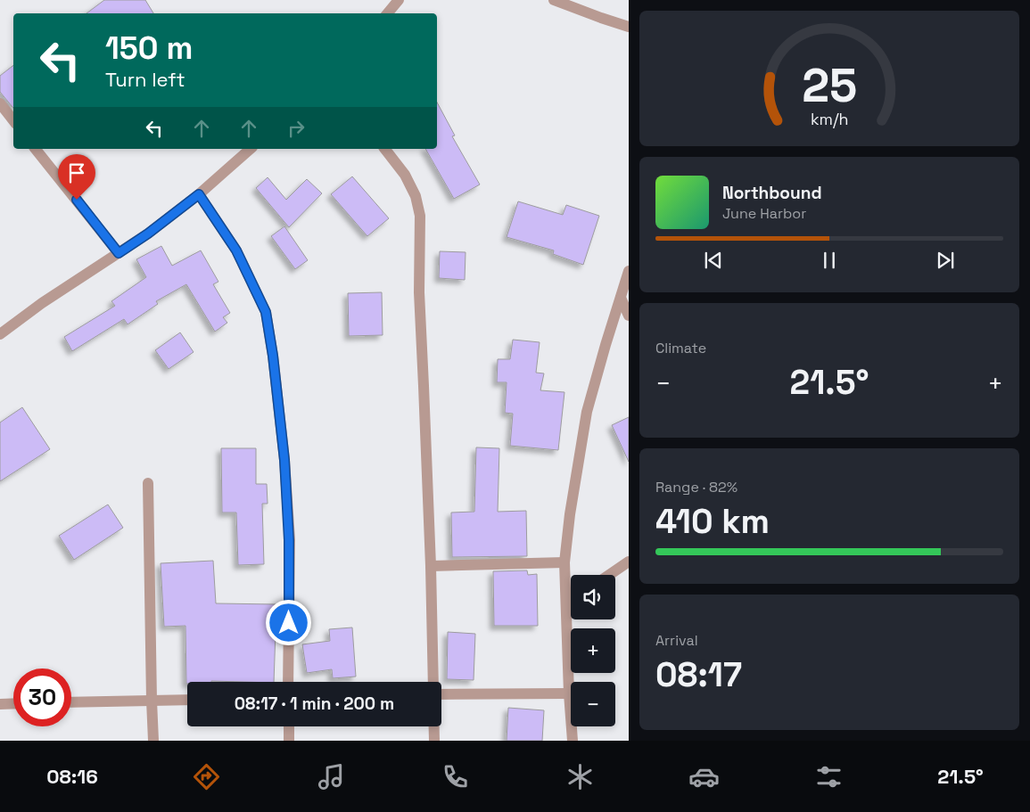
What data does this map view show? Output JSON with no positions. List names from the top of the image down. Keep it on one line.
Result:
{"page":{"turn":["150 m","Turn left"],"song":["Northbound","June Harbor"],"tile":["Climate",["Range · 82%","410 km"],["Arrival","08:17"]],"heat":["−","21.5°","+"],"map_buttons":["+","−"],"limit":"30","trip":"08:17 · 1 min · 200 m","tabs":["08:16","21.5°"],"gauge":["25","km/h"]}}
